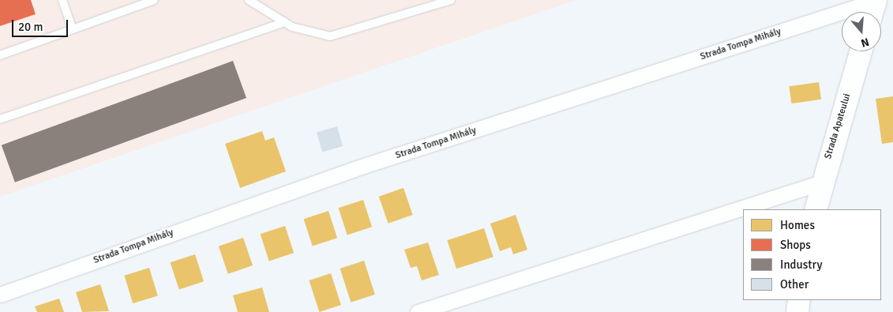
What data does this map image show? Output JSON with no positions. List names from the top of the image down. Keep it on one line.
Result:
{"streets":{"street":["Strada Tompa Mihály","Strada Apateului"]},"legend":["Homes","Shops","Industry","Other"],"scale_bar":"20 m","north":"bottom"}
